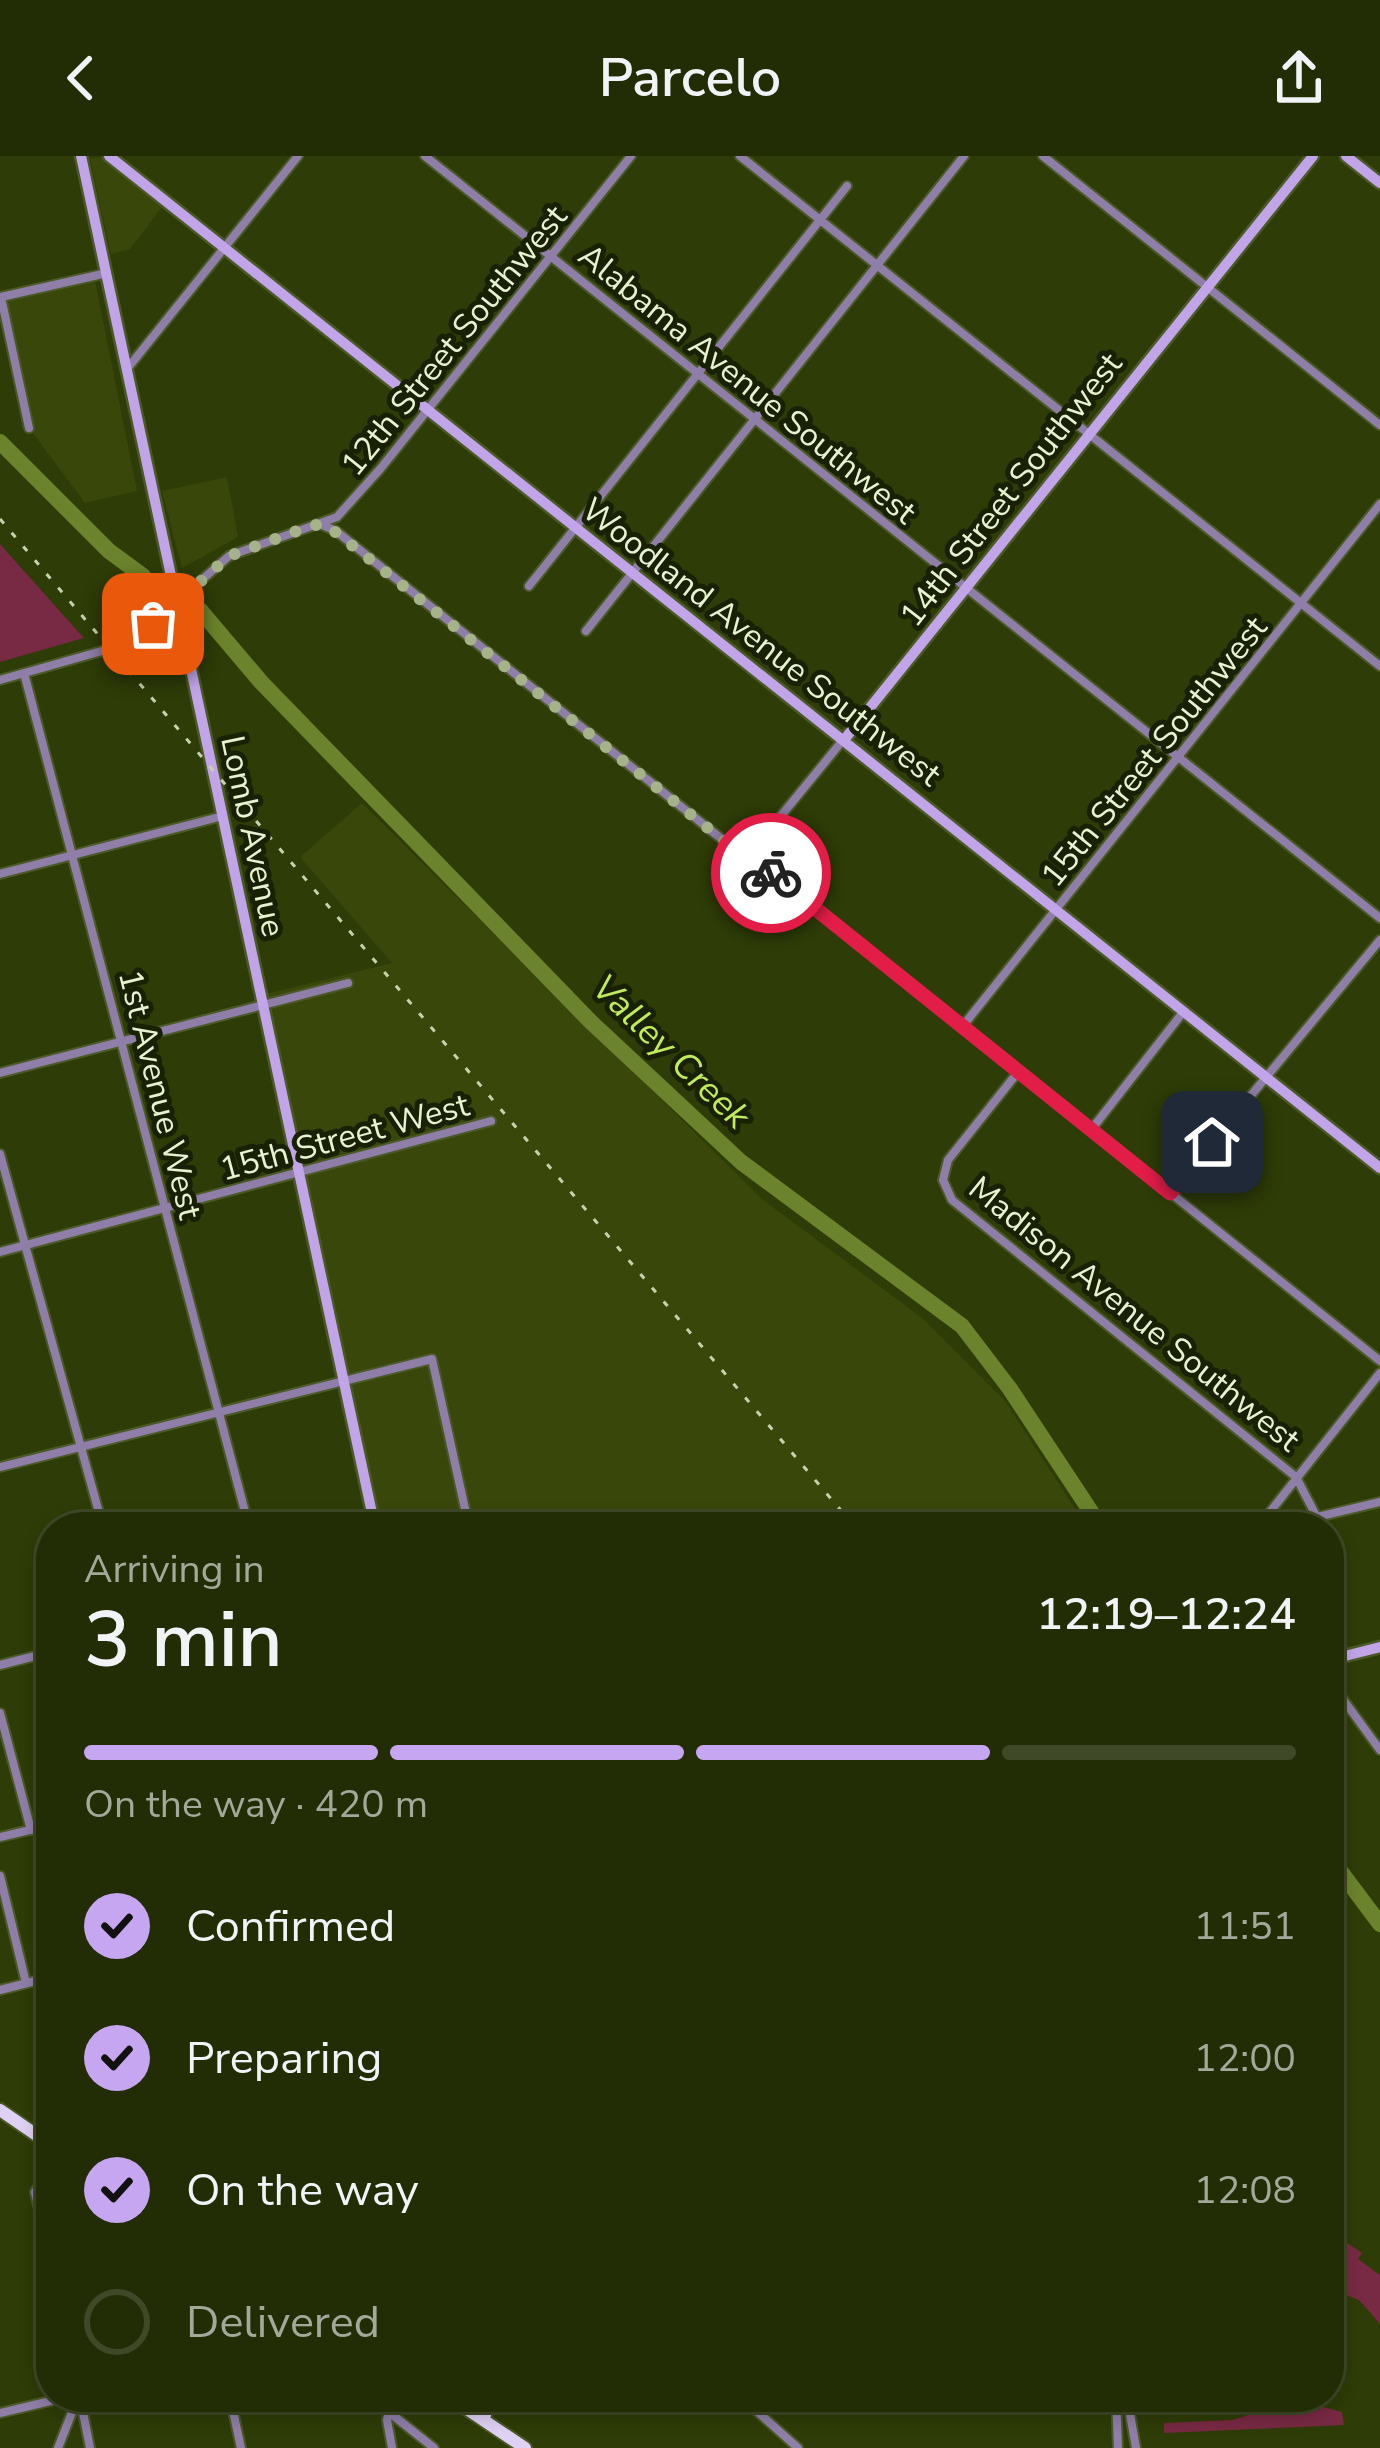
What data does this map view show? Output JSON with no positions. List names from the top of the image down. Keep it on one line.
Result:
{"streets":{"street":["12th Street Southwest","Alabama Avenue Southwest","14th Street Southwest","Woodland Avenue Southwest","15th Street Southwest","Lomb Avenue","1st Avenue West","15th Street West","Madison Avenue Southwest"]},"crossings":[["12th Street Southwest","Alabama Avenue Southwest"],["12th Street Southwest","Woodland Avenue Southwest"],["12th Street Southwest","Lomb Avenue"],["Alabama Avenue Southwest","14th Street Southwest"],["Alabama Avenue Southwest","15th Street Southwest"],["14th Street Southwest","Woodland Avenue Southwest"],["Woodland Avenue Southwest","15th Street Southwest"],["Lomb Avenue","15th Street West"],["1st Avenue West","15th Street West"]],"water":["Valley Creek"],"page":{"header":"Parcelo","heading":["3 min","Arriving in","12:19–12:24"],"bar":"On the way · 420 m","list":[["Confirmed","11:51"],["Preparing","12:00"],["On the way","12:08"],"Delivered"]}}
